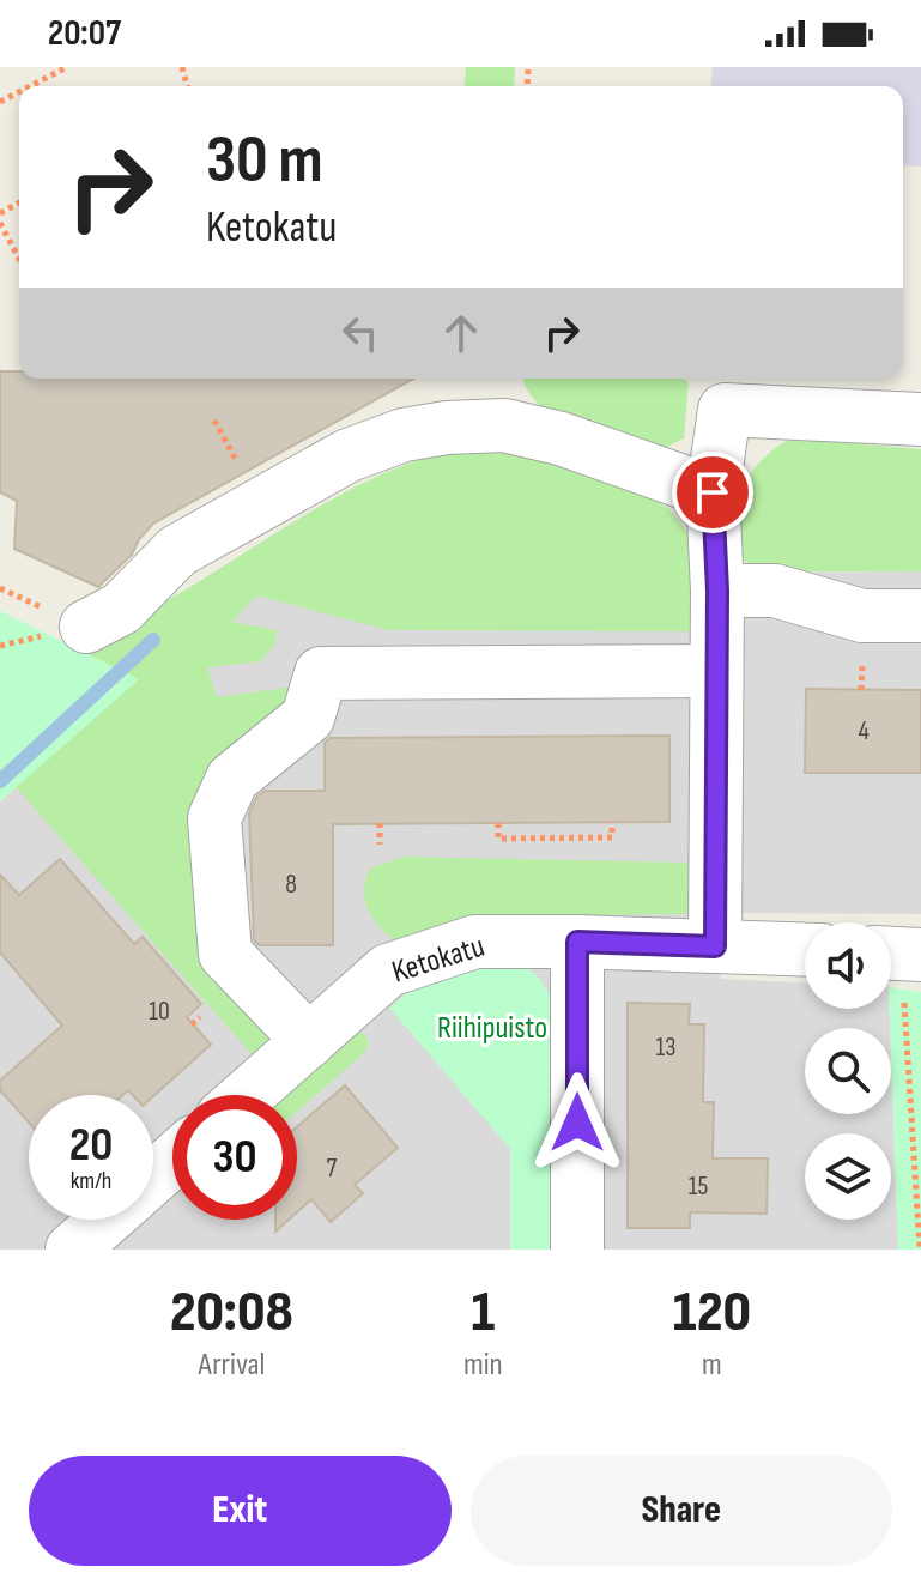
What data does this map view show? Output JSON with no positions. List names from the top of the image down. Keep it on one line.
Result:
{"streets":{"street":["Ketokatu"]},"parks":["Riihipuisto"],"house_numbers":["4","8","10","13","7","15"],"page":{"status":"20:07","turn":["30 m","Ketokatu"],"speed":"20 km/h","limit":"30","eta":["20:08","Arrival","1","min","120","m"],"buttons":["Exit","Share"]}}
